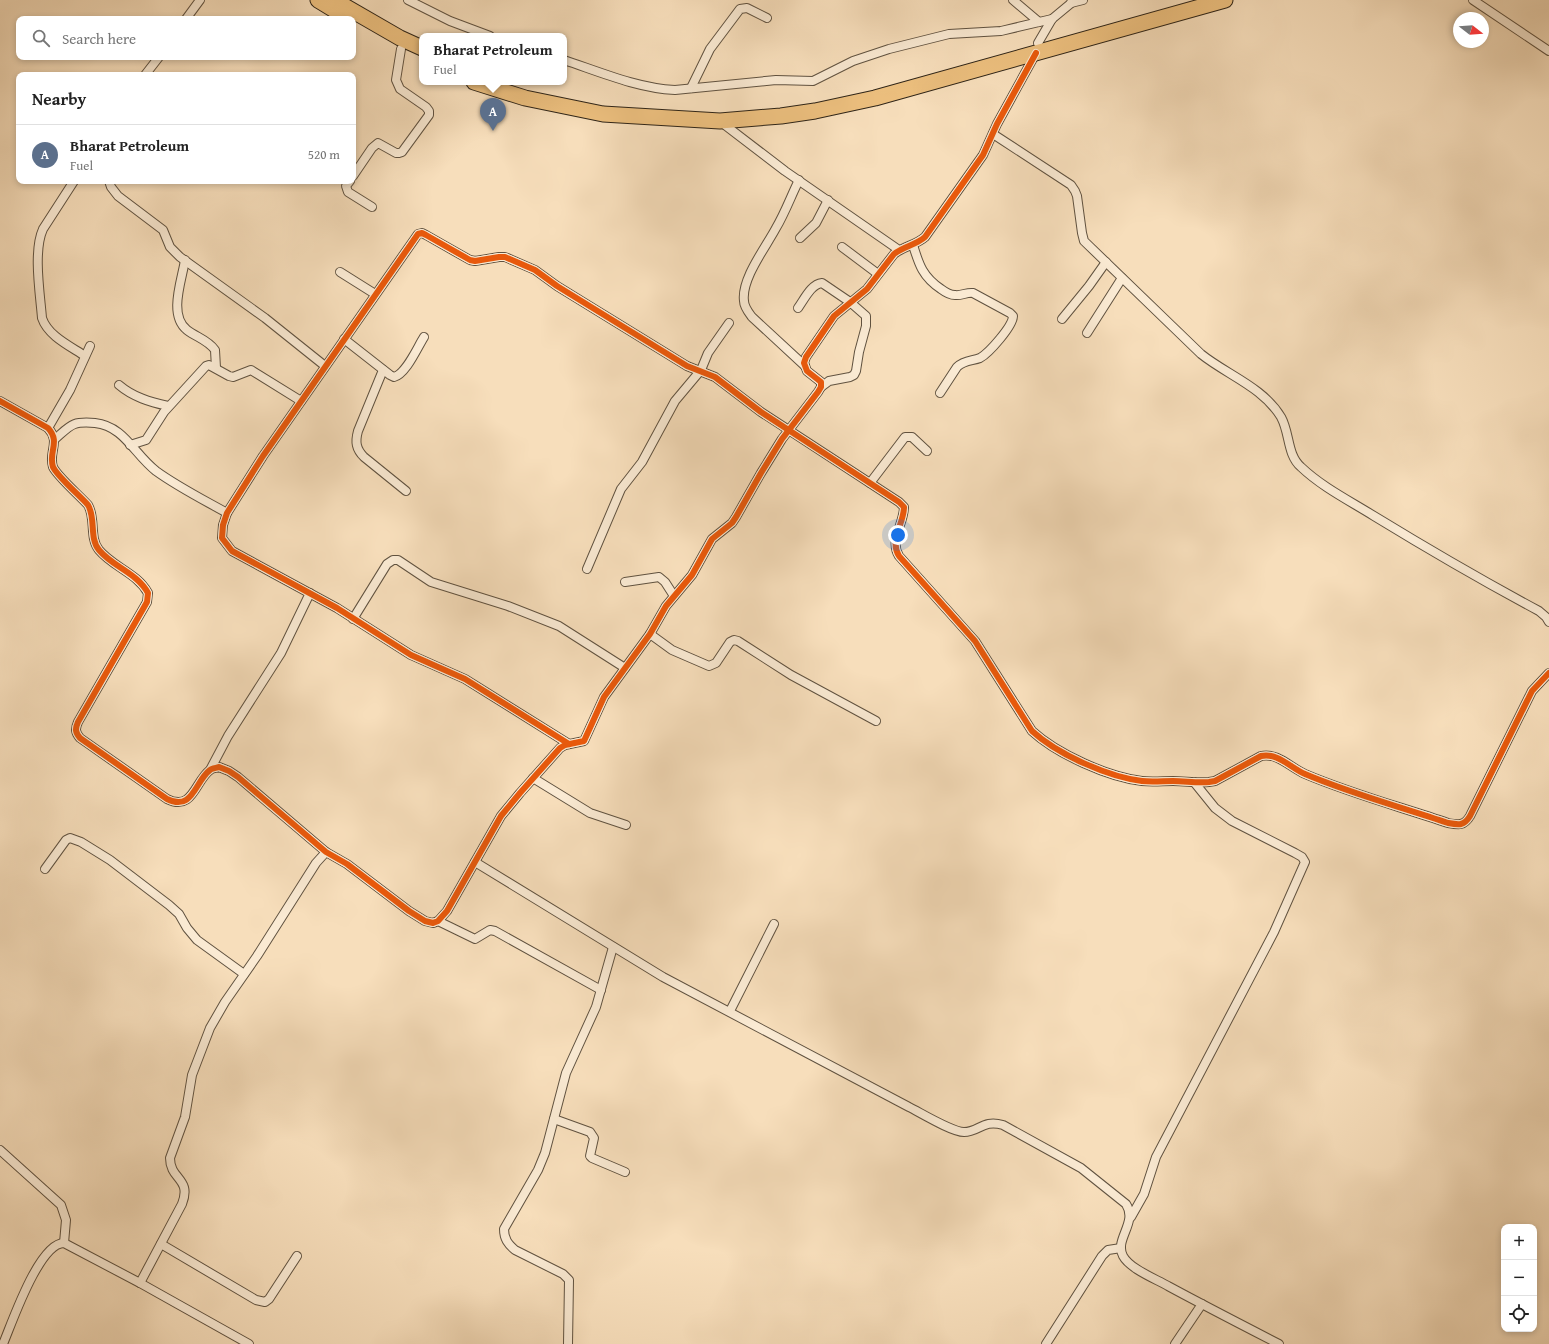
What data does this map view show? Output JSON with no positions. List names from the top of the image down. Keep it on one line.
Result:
{"north":"right","page":{"search":"Search here","popup":["Bharat Petroleum","Fuel"],"heading":"Nearby","pins":"A","list":[{"mark":"A","name":"Bharat Petroleum","note":"Fuel","value":"520 m"}],"map_buttons":["+","−"]}}
